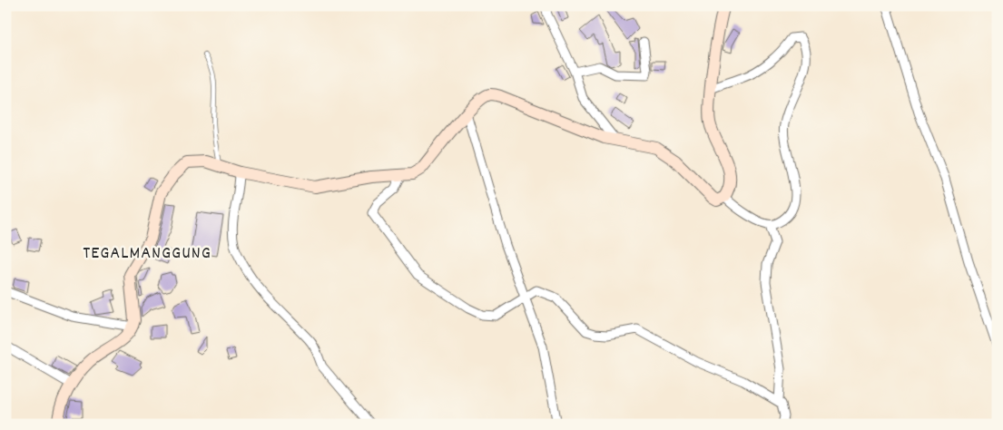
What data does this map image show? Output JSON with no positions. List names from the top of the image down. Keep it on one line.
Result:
{"districts":["TEGALMANGGUNG"]}
